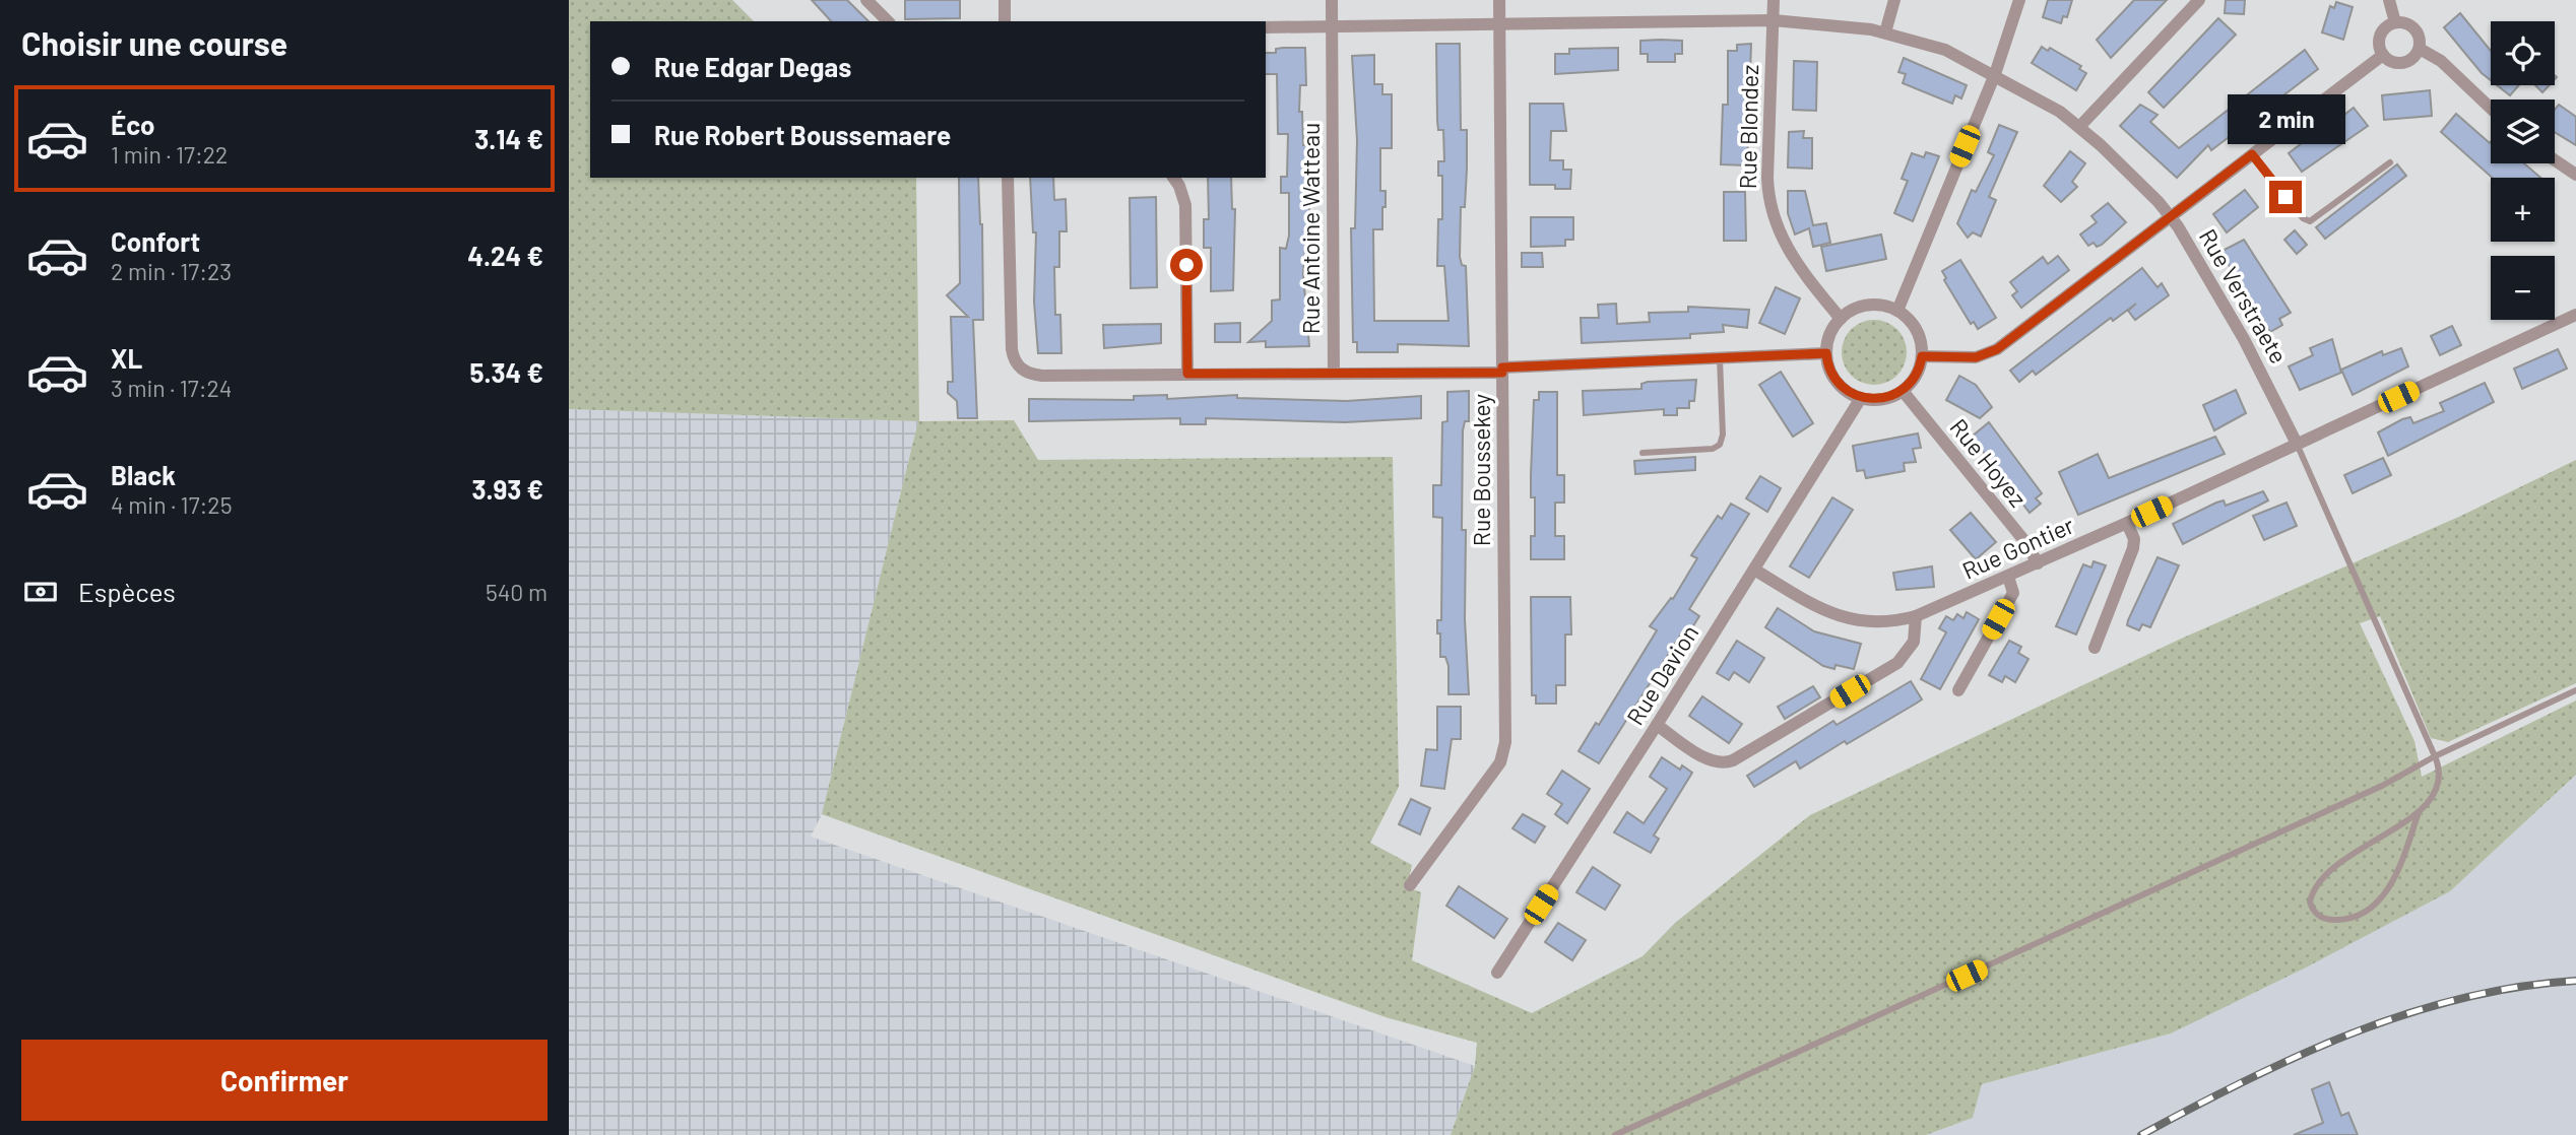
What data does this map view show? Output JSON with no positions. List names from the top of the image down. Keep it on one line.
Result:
{"streets":{"street":["Rue Blondez","Rue Antoine Watteau","Rue Verstraete","Rue Hoyez","Rue Boussekey","Rue Gontier","Rue Davion"]},"crossings":[["Rue Blondez","Rue Verstraete"],["Rue Blondez","Rue Hoyez"],["Rue Blondez","Rue Davion"],["Rue Antoine Watteau","Rue Verstraete"],["Rue Verstraete","Rue Boussekey"],["Rue Verstraete","Rue Gontier"],["Rue Hoyez","Rue Gontier"],["Rue Hoyez","Rue Davion"],["Rue Gontier","Rue Davion"]],"page":{"heading":"Choisir une course","map_buttons":["+","−"],"banner":["Rue Edgar Degas","Rue Robert Boussemaere"],"list":[{"name":"Éco","note":"1 min · 17:22","value":"3.14 €"},{"name":"Confort","note":"2 min · 17:23","value":"4.24 €"},{"name":"XL","note":"3 min · 17:24","value":"5.34 €"},{"name":"Black","note":"4 min · 17:25","value":"3.93 €"}],"bubble":"2 min","pay":["Espèces","540 m"],"buttons":"Confirmer"}}
